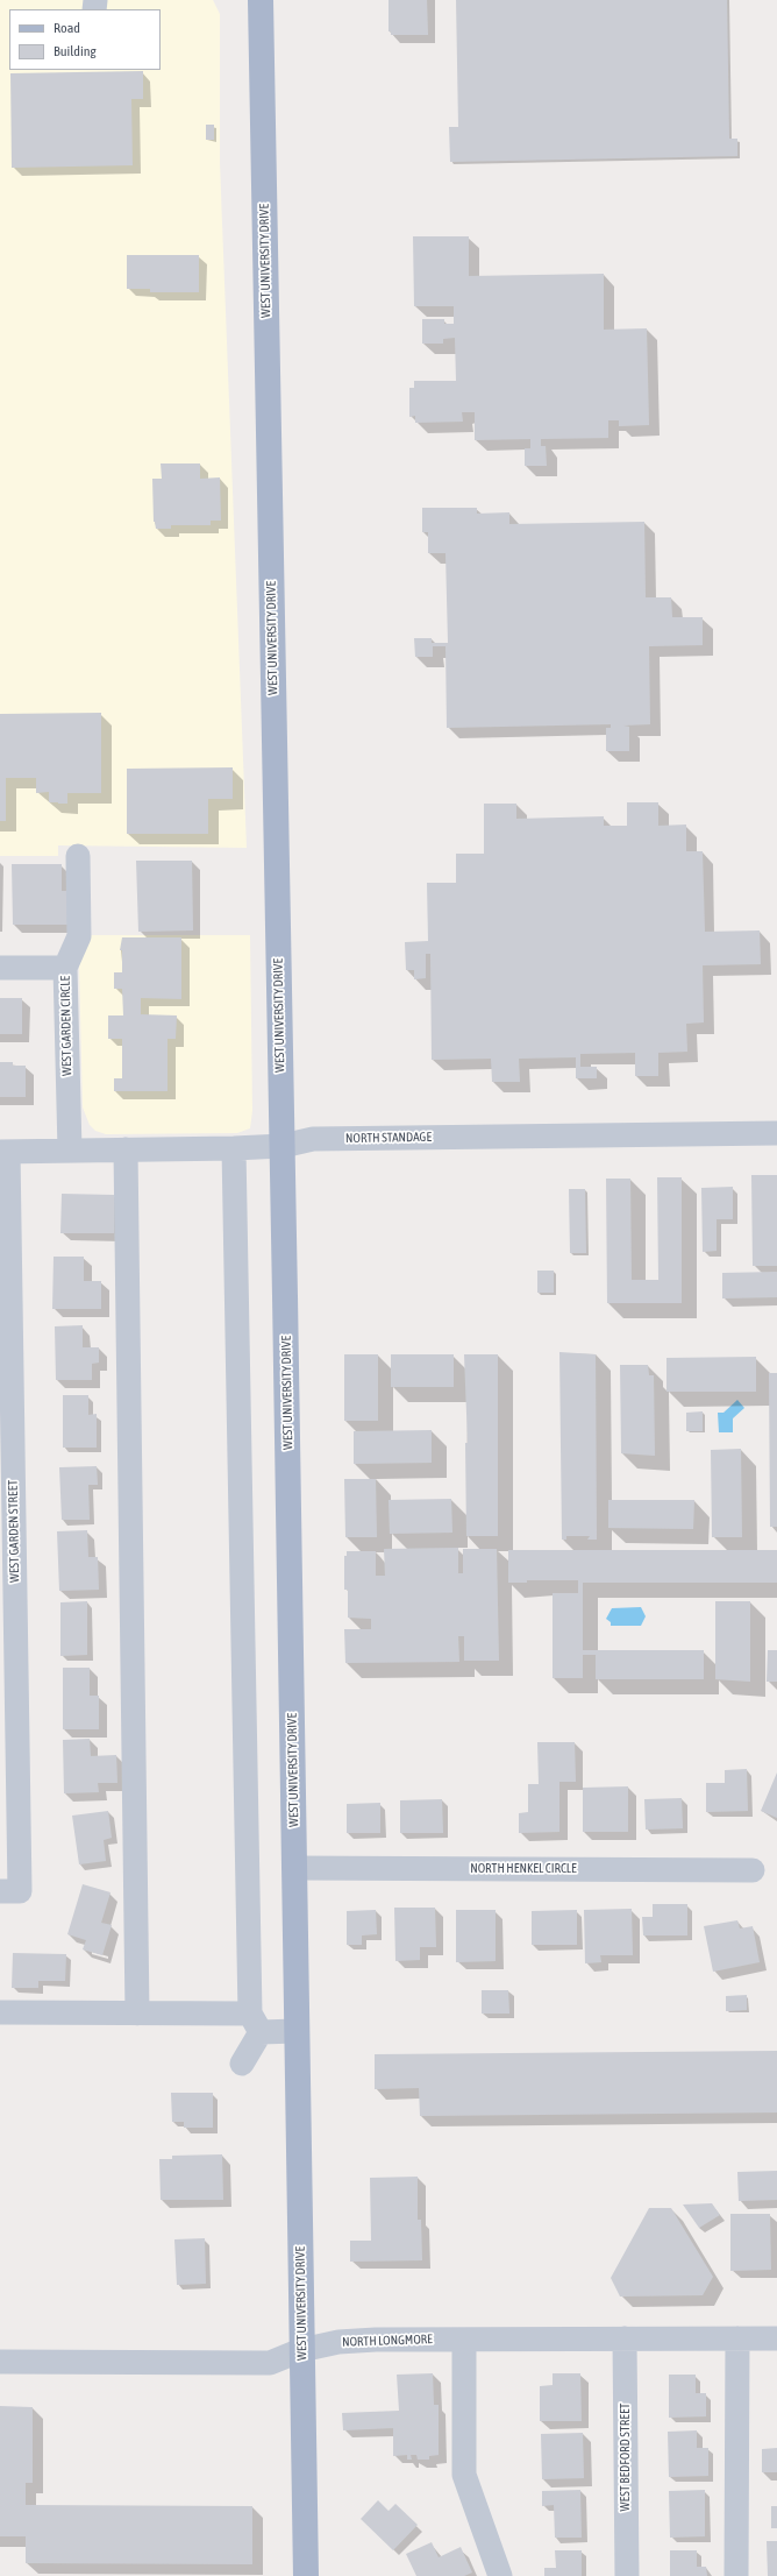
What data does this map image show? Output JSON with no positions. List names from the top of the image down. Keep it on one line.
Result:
{"streets":{"main road":["WEST UNIVERSITY DRIVE"],"street":["WEST GARDEN CIRCLE","NORTH STANDAGE","WEST GARDEN STREET","NORTH HENKEL CIRCLE","NORTH LONGMORE","WEST BEDFORD STREET"]},"crossings":[["WEST UNIVERSITY DRIVE","NORTH STANDAGE"],["WEST UNIVERSITY DRIVE","NORTH HENKEL CIRCLE"],["WEST UNIVERSITY DRIVE","NORTH LONGMORE"],["WEST GARDEN CIRCLE","NORTH STANDAGE"],["NORTH STANDAGE","WEST GARDEN STREET"],["NORTH LONGMORE","WEST BEDFORD STREET"]],"legend":["Road","Building"]}
